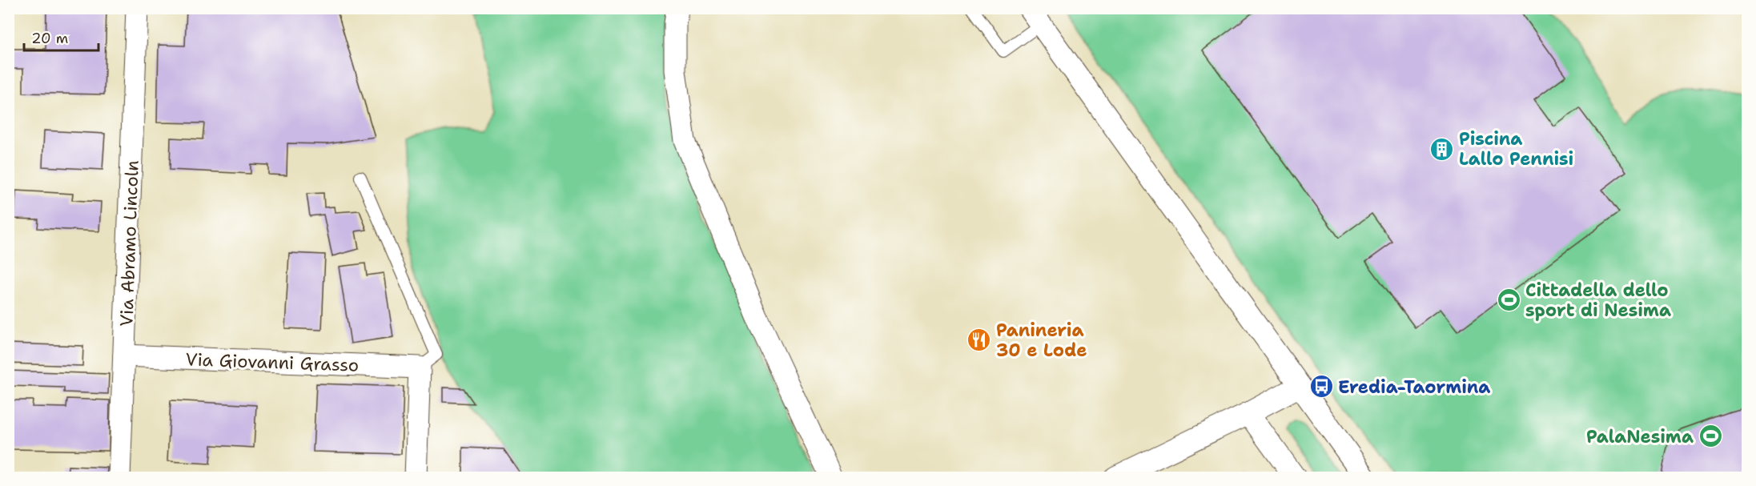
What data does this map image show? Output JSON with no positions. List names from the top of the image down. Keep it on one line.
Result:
{"streets":{"street":["Via Abramo Lincoln","Via Giovanni Grasso"]},"crossings":[["Via Abramo Lincoln","Via Giovanni Grasso"]],"places":{"building":["Piscina Lallo Pennisi"],"sports":["Cittadella dello sport di Nesima","PalaNesima"],"restaurant":["Panineria 30 e Lode"],"bus stop":["Eredia-Taormina"]},"scale_bar":"20 m"}
